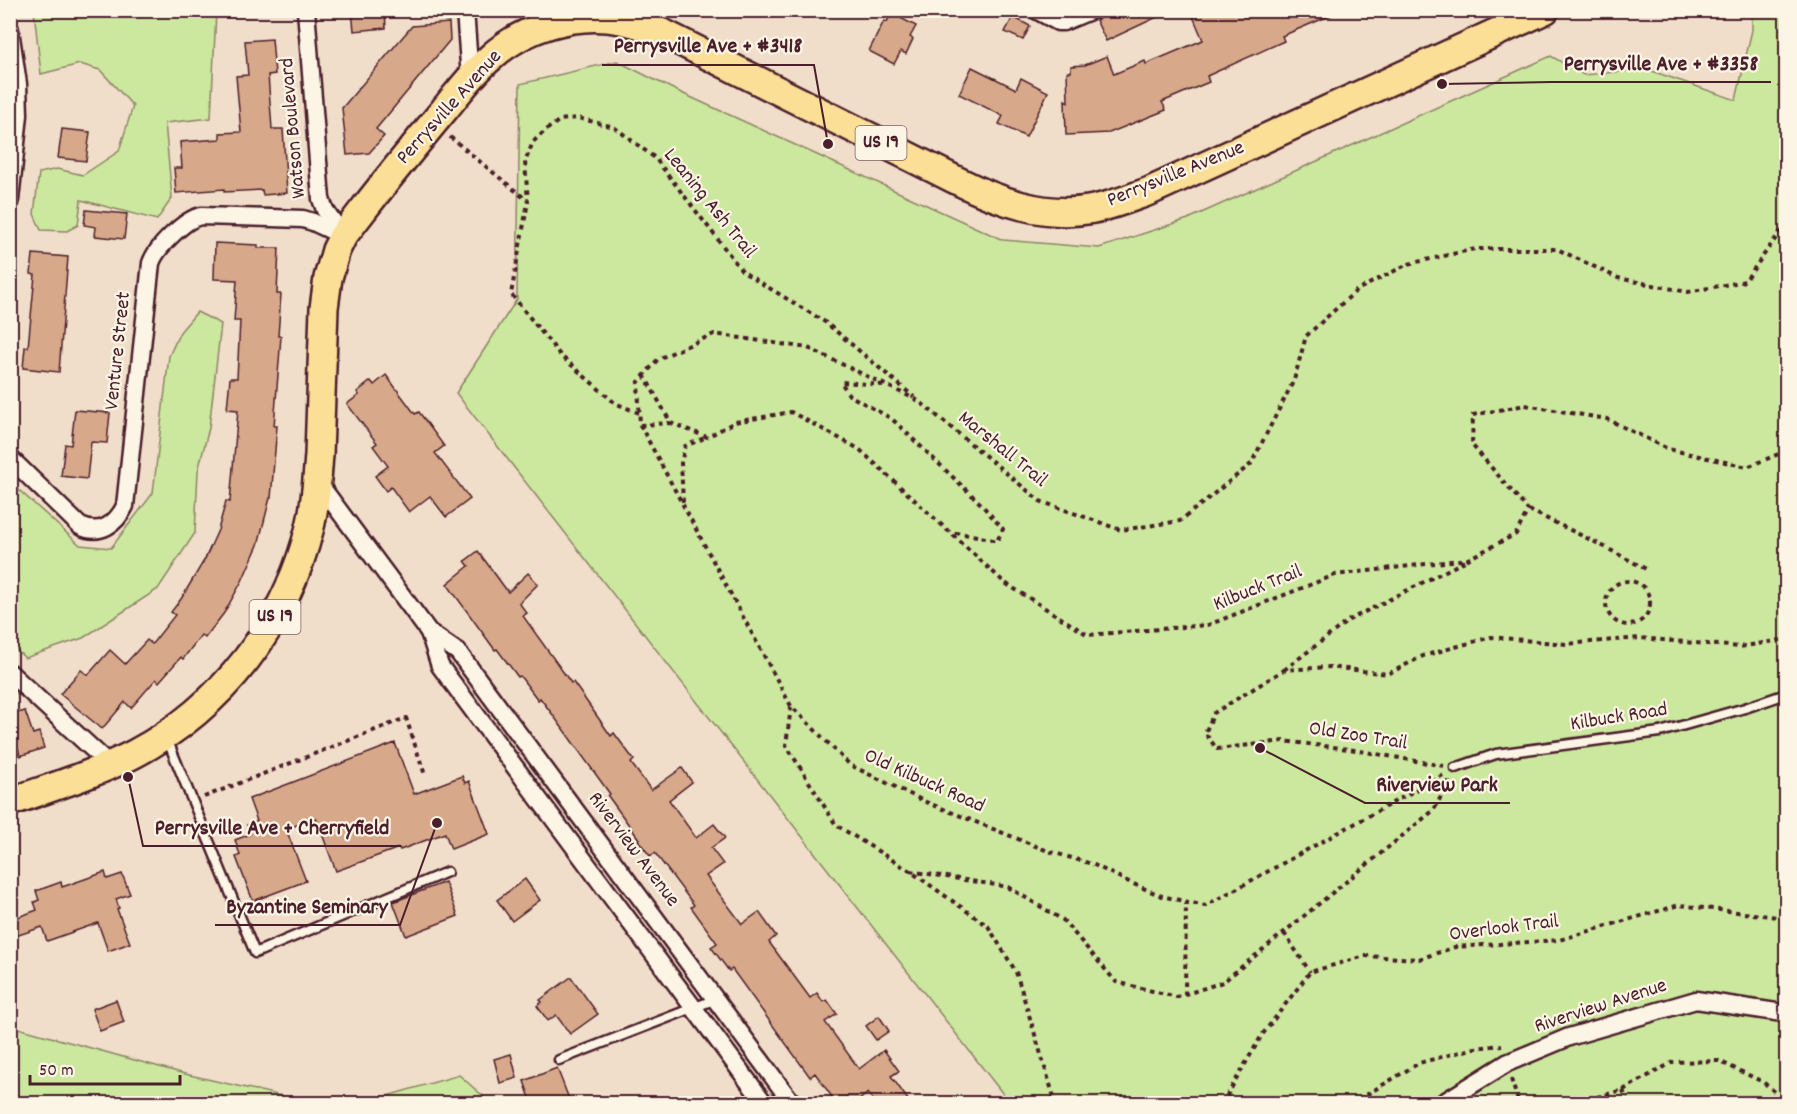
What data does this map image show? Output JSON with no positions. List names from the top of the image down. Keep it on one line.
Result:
{"streets":{"main road":["Perrysville Avenue","US 19"],"street":["Watson Boulevard","Venture Street","Riverview Avenue"],"lane":["Kilbuck Road"],"path":["Leaning Ash Trail","Marshall Trail","Kilbuck Trail","Old Zoo Trail","Old Kilbuck Road","Overlook Trail"]},"crossings":[["Perrysville Avenue","Watson Boulevard"],["Perrysville Avenue","Venture Street"],["Perrysville Avenue","Riverview Avenue"],["Watson Boulevard","Venture Street"],["Leaning Ash Trail","Marshall Trail"],["Kilbuck Road","Old Zoo Trail"],["Kilbuck Road","Old Kilbuck Road"],["Old Zoo Trail","Old Kilbuck Road"]],"places":["Perrysville Ave + #3358","Perrysville Ave + #3418","Riverview Park","Perrysville Ave + Cherryfield","Byzantine Seminary"],"scale_bar":"50 m"}
